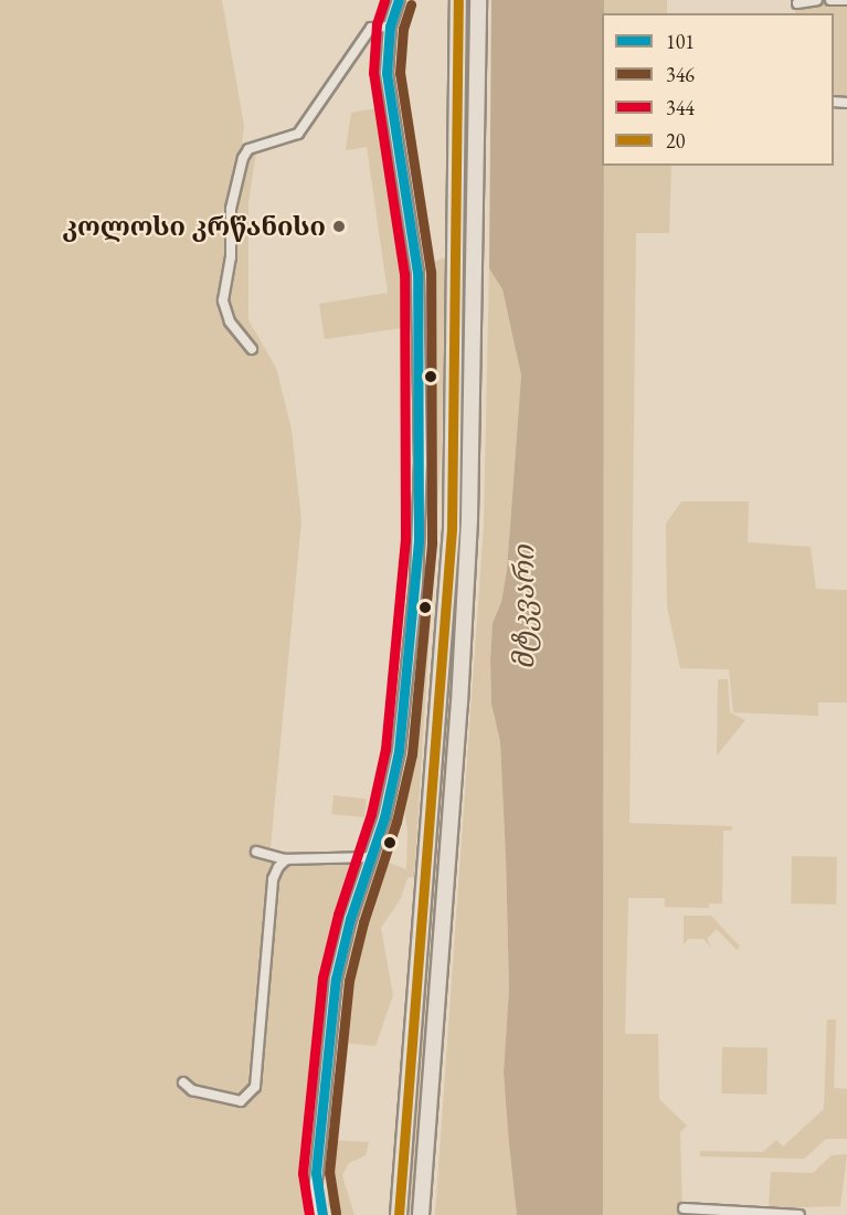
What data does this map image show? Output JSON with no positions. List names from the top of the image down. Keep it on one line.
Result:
{"water":["მტკვარი"],"places":["კოლოსი კრწანისი"],"lines":["transit line 101","transit line 344","transit line 20","transit line 346"],"legend":["101","346","344","20"]}
